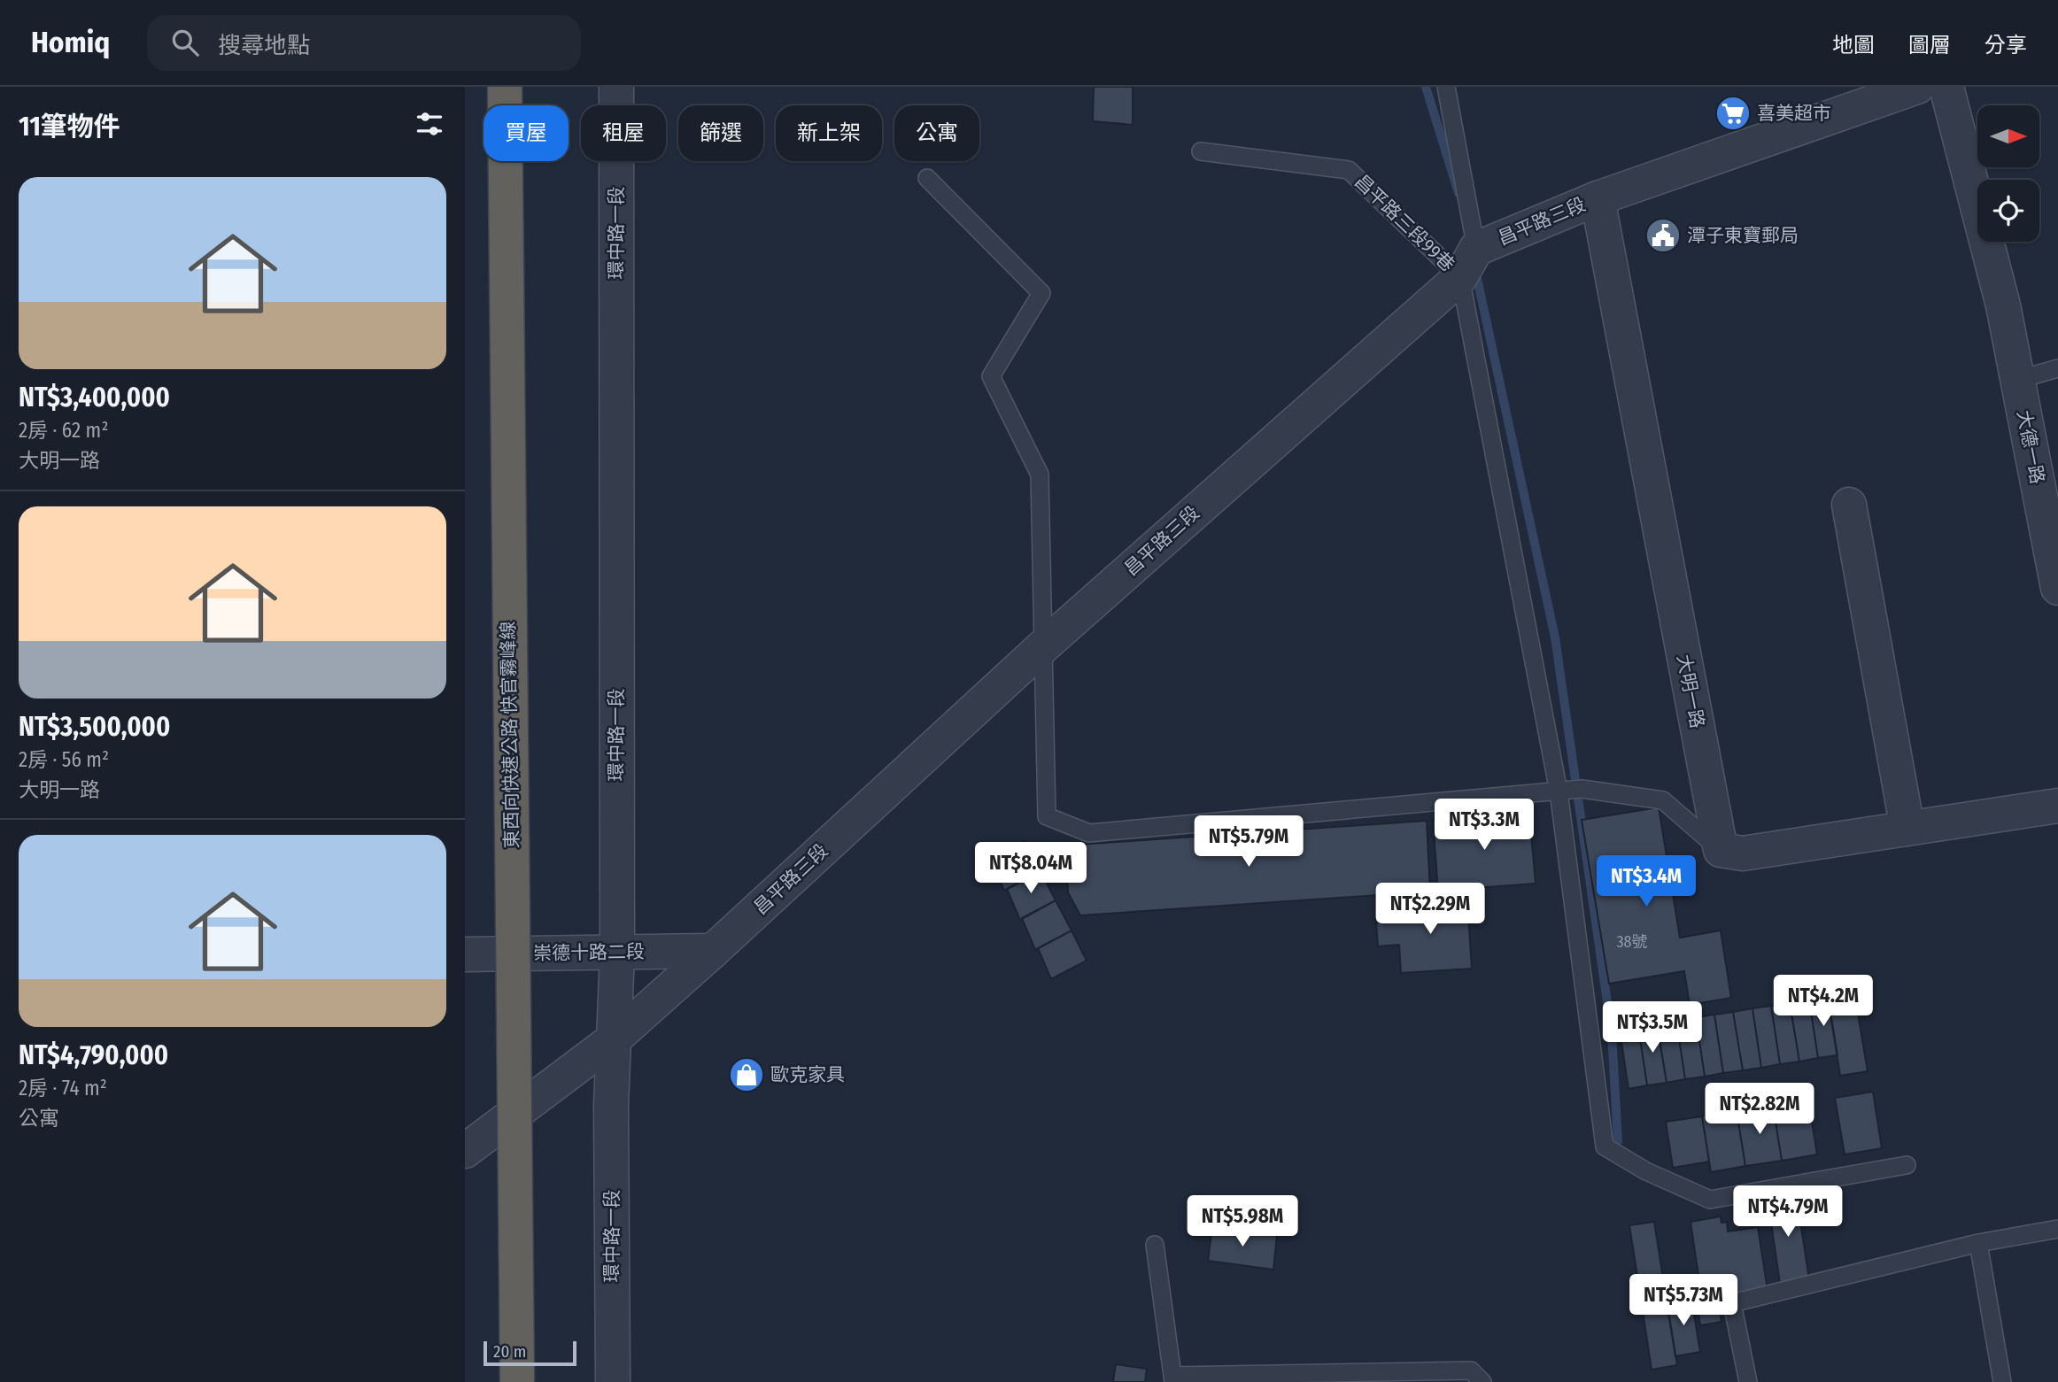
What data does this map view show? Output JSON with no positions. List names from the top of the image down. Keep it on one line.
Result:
{"streets":{"highway":["東西向快速公路 快官霧峰線"],"street":["昌平路三段","環中路一段","大德一路","大明一路","崇德十路二段"],"lane":["昌平路三段99巷"]},"crossings":[["昌平路三段","昌平路三段99巷"],["昌平路三段","環中路一段"],["昌平路三段","大明一路"],["昌平路三段","崇德十路二段"],["環中路一段","崇德十路二段"]],"places":{"supermarket":["喜美超市"],"public building":["潭子東寶郵局"],"shop":["歐克家具"]},"house_numbers":["38號"],"scale_bar":"20 m","north":"right","page":{"header":"Homiq","search":"搜尋地點","nav":["地圖","圖層","分享"],"heading":"11筆物件","chip":["買屋","租屋","篩選","新上架","公寓"],"list":[{"name":"NT$3,400,000","note":"2房 · 62 m² · 大明一路"},{"name":"NT$3,500,000","note":"2房 · 56 m² · 大明一路"},{"name":"NT$4,790,000","note":"2房 · 74 m² · 公寓"}],"price":["NT$3.3M","NT$5.79M","NT$8.04M","NT$3.4M","NT$2.29M","NT$4.2M","NT$3.5M","NT$2.82M","NT$4.79M","NT$5.98M","NT$5.73M"],"scale":"20 m"}}
